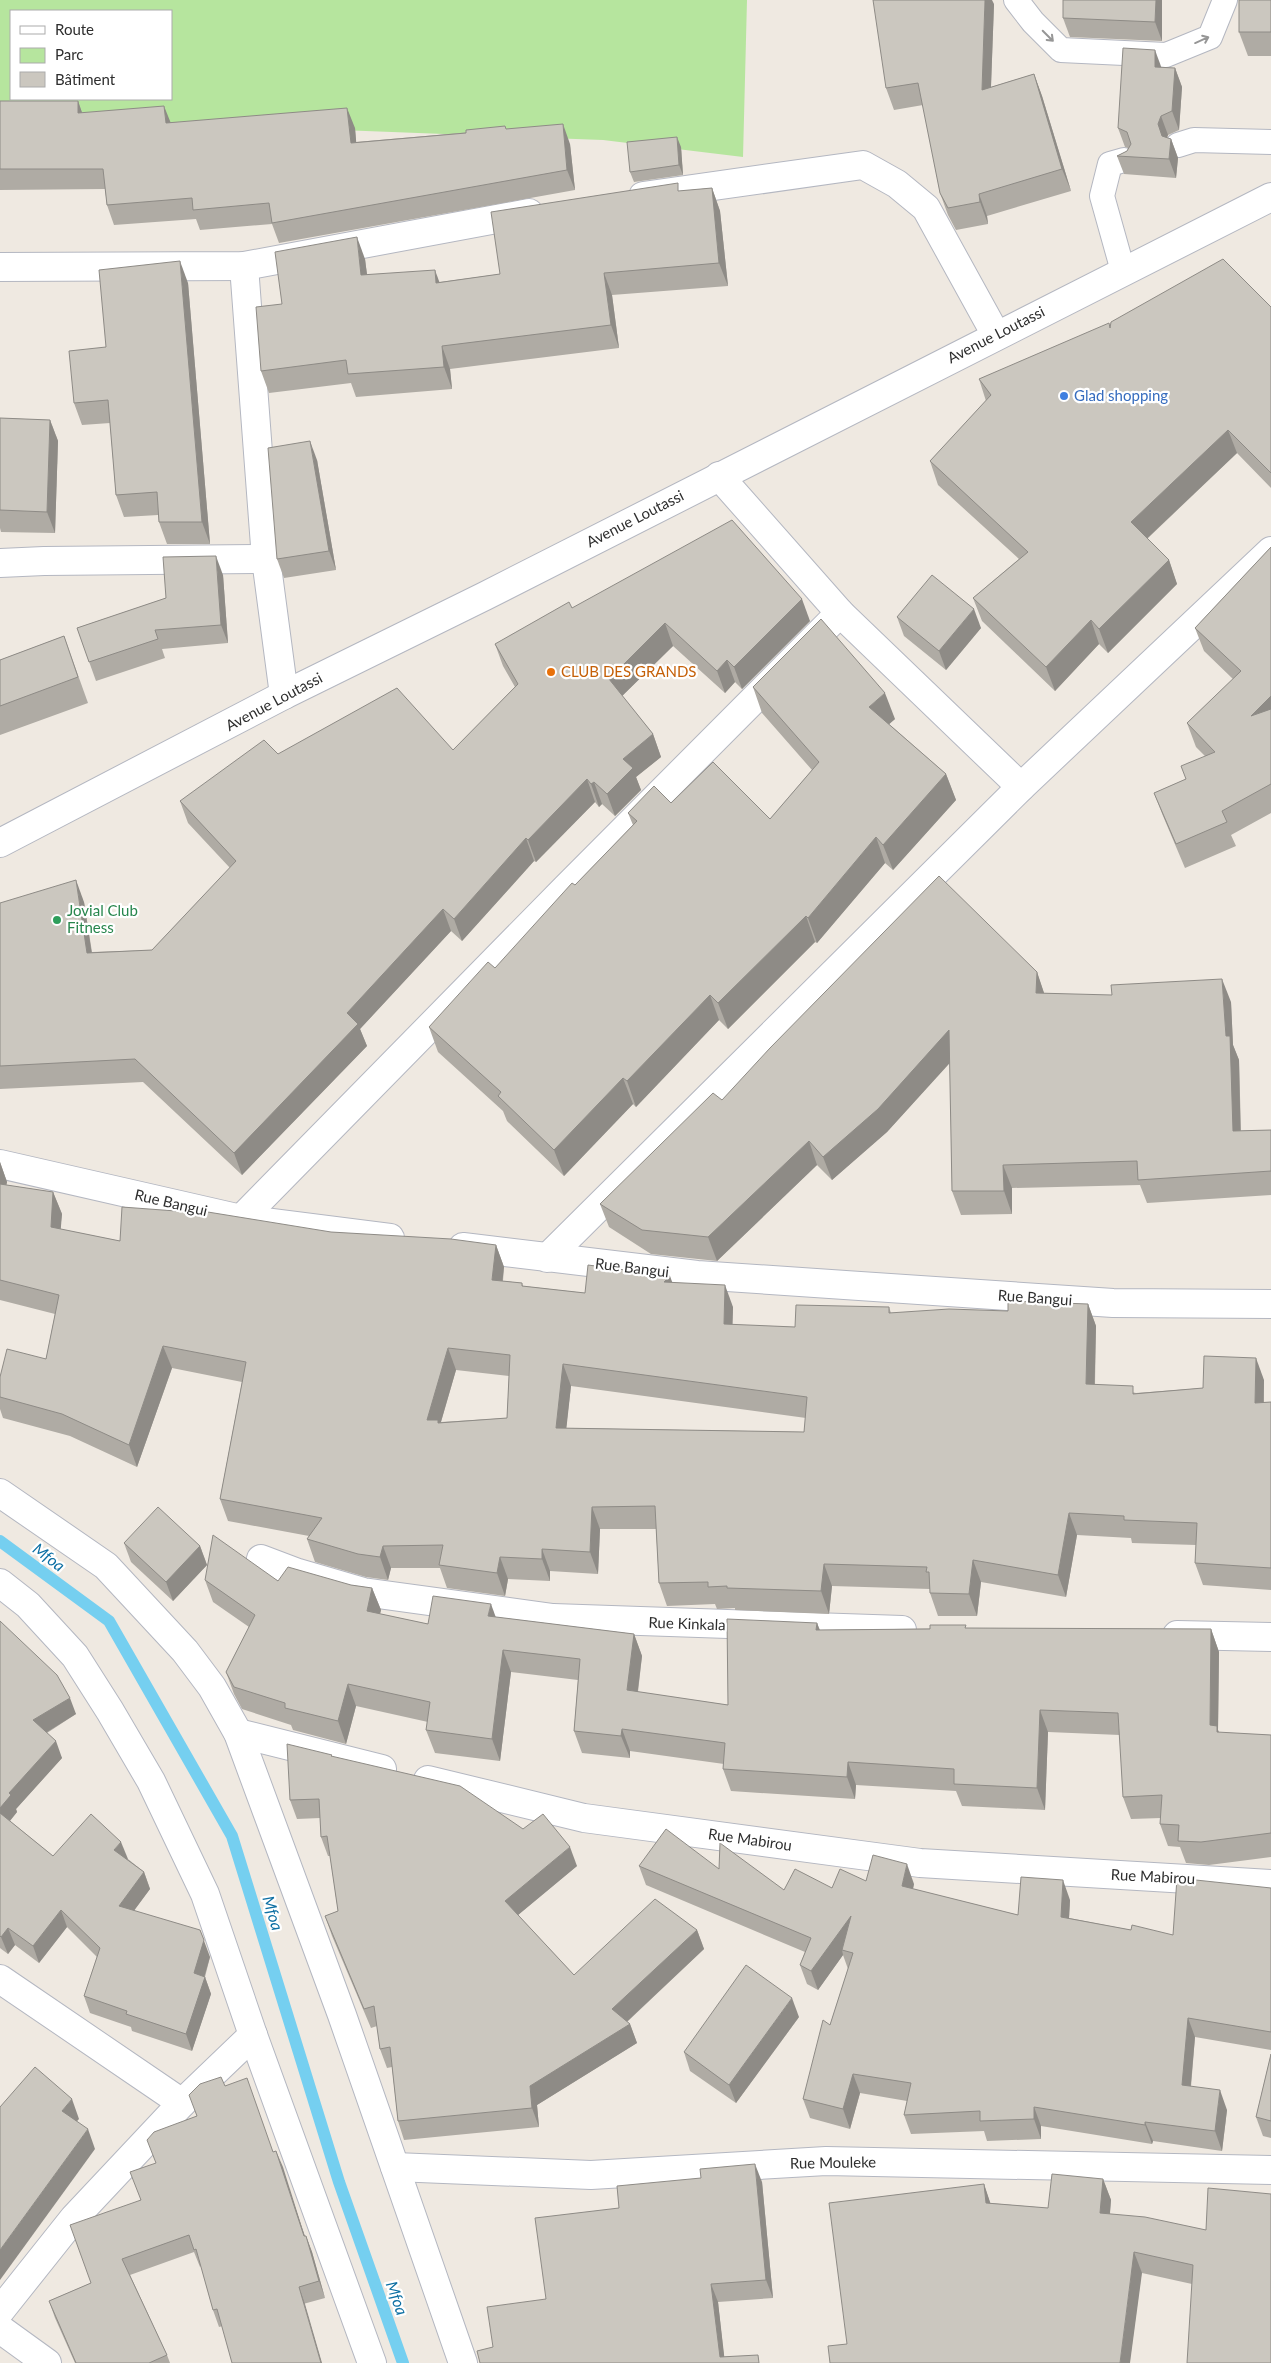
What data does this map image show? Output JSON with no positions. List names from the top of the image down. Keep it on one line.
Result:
{"streets":{"street":["Avenue Loutassi","Rue Bangui","Rue Kinkala","Rue Mabirou","Rue Mouleke"]},"water":["Mfoa"],"places":["Glad shopping","CLUB DES GRANDS","Jovial Club Fitness"],"legend":["Route","Parc","Bâtiment"]}
